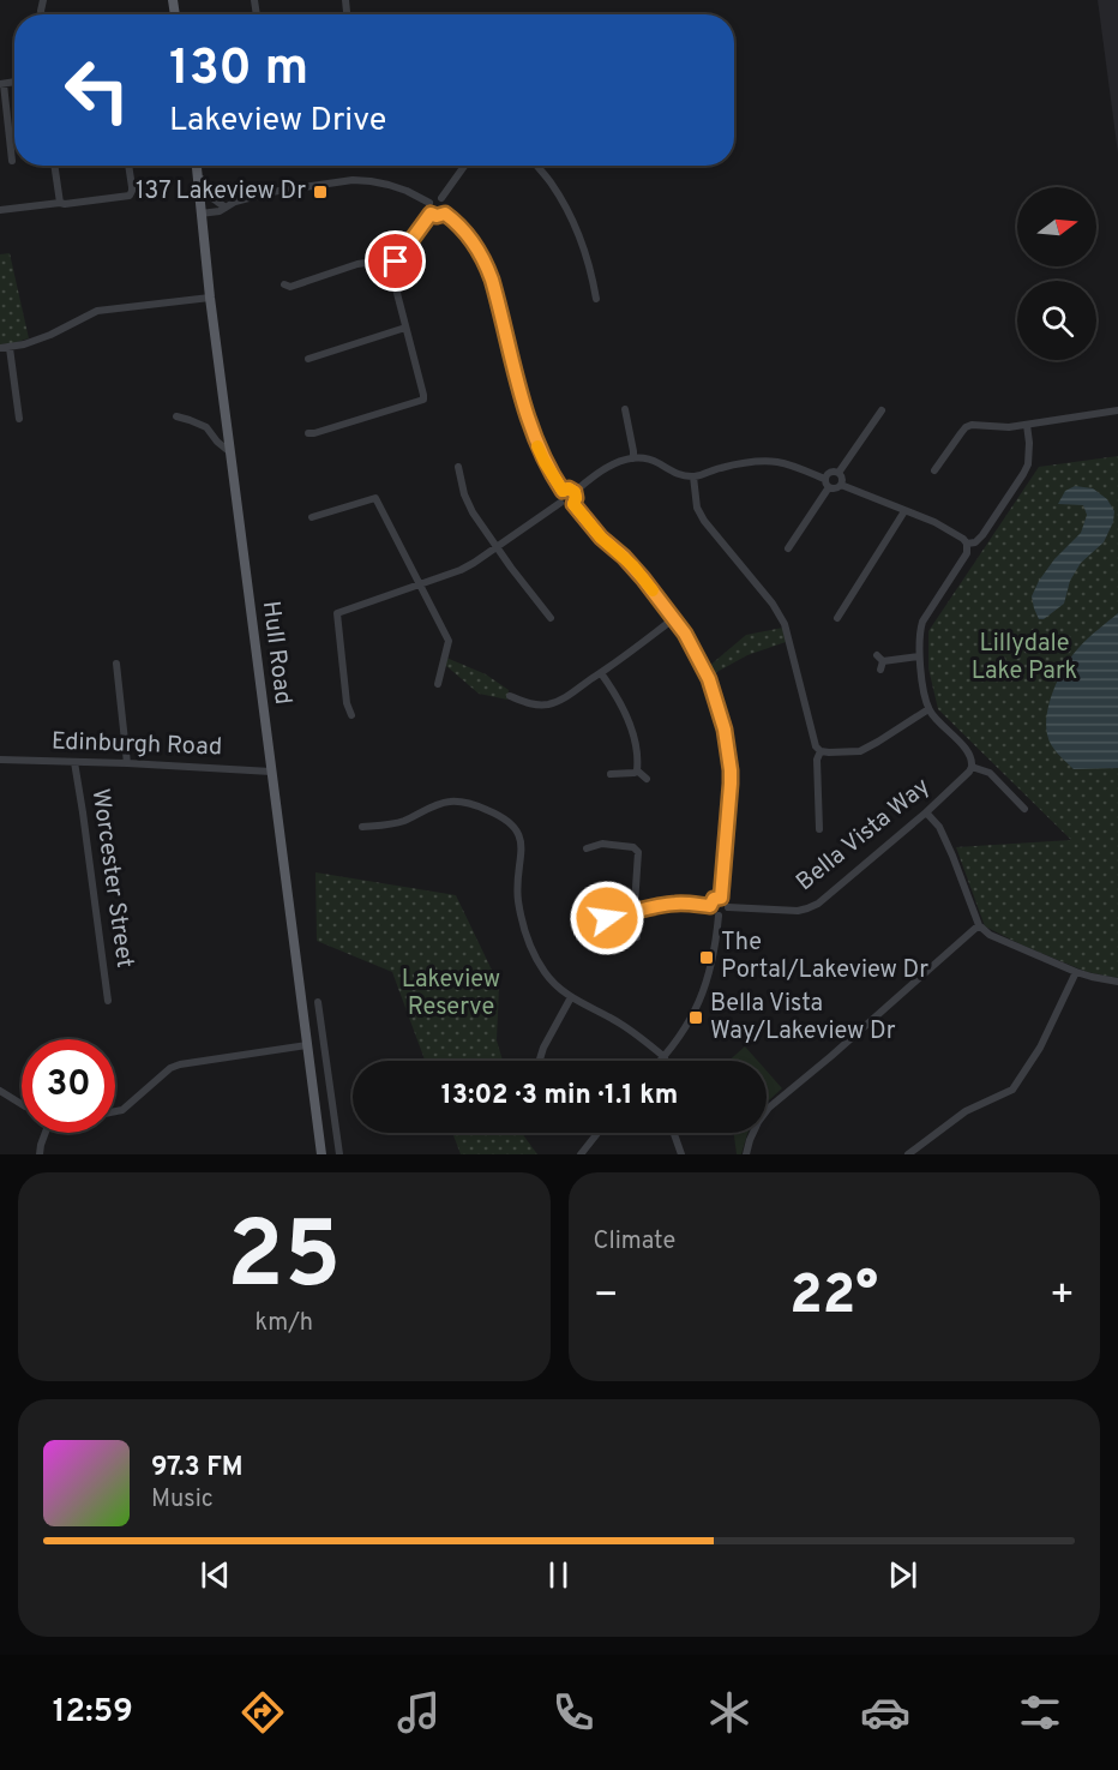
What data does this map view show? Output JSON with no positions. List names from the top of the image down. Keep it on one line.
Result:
{"streets":{"main road":["Hull Road"],"street":["Edinburgh Road","Bella Vista Way","Worcester Street"]},"crossings":[["Hull Road","Edinburgh Road"],["Edinburgh Road","Worcester Street"]],"parks":["Lillydale Lake Park","Lakeview Reserve"],"places":{"transit":["137 Lakeview Dr","The Portal/Lakeview Dr","Bella Vista Way/Lakeview Dr"]},"north":"right","page":{"turn":["130 m","Lakeview Drive"],"limit":"30","trip":"13:02 · 3 min · 1.1 km","tile":[["25","km/h"],"Climate"],"heat":["−","22°","+"],"song":["97.3 FM","Music"],"tabs":"12:59"}}
